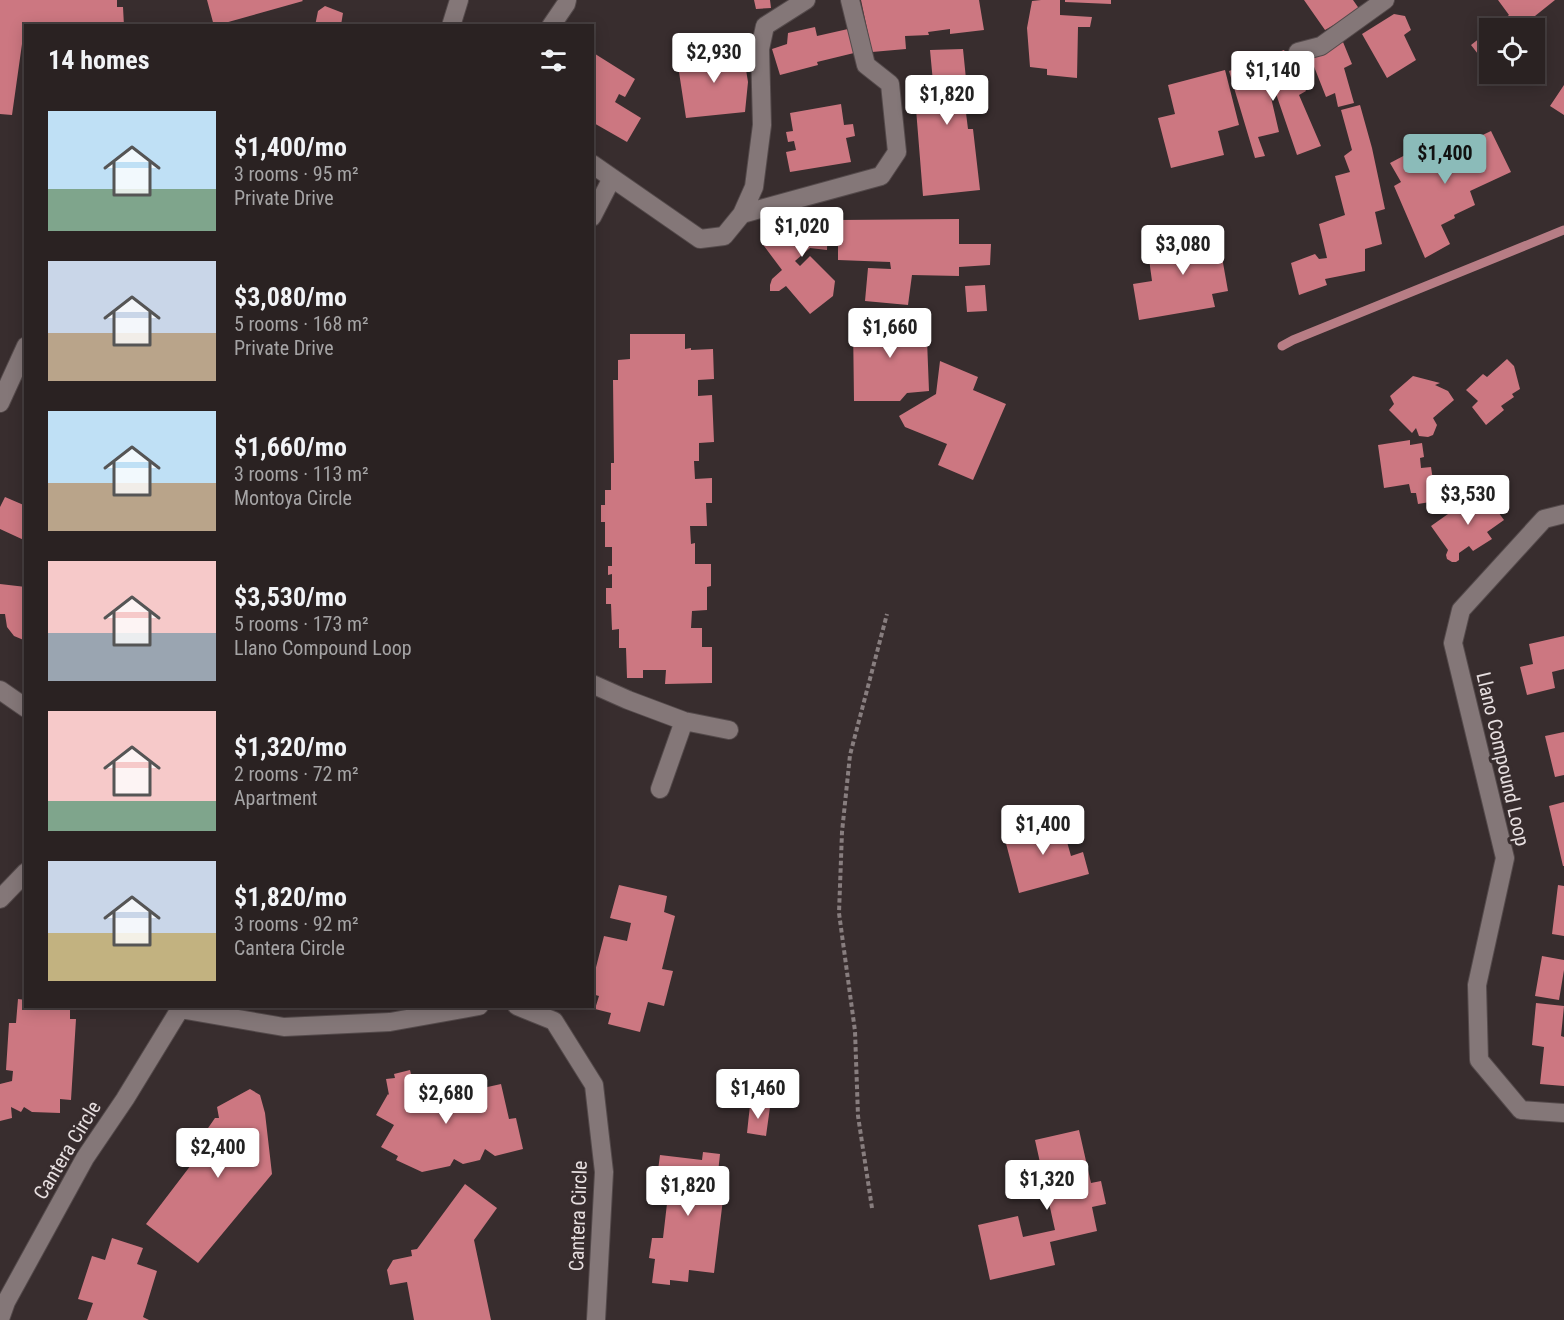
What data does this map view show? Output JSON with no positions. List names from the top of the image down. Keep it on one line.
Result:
{"streets":{"street":["Llano Compound Loop","Cantera Circle"]},"page":{"heading":"14 homes","price":["$2,930","$1,140","$1,820","$1,400","$1,020","$3,080","$1,660","$3,530","$1,400","$1,460","$2,680","$2,400","$1,320","$1,820"],"list":[{"name":"$1,400/mo","note":"3 rooms · 95 m² · Private Drive"},{"name":"$3,080/mo","note":"5 rooms · 168 m² · Private Drive"},{"name":"$1,660/mo","note":"3 rooms · 113 m² · Montoya Circle"},{"name":"$3,530/mo","note":"5 rooms · 173 m² · Llano Compound Loop"},{"name":"$1,320/mo","note":"2 rooms · 72 m² · Apartment"},{"name":"$1,820/mo","note":"3 rooms · 92 m² · Cantera Circle"}]}}
